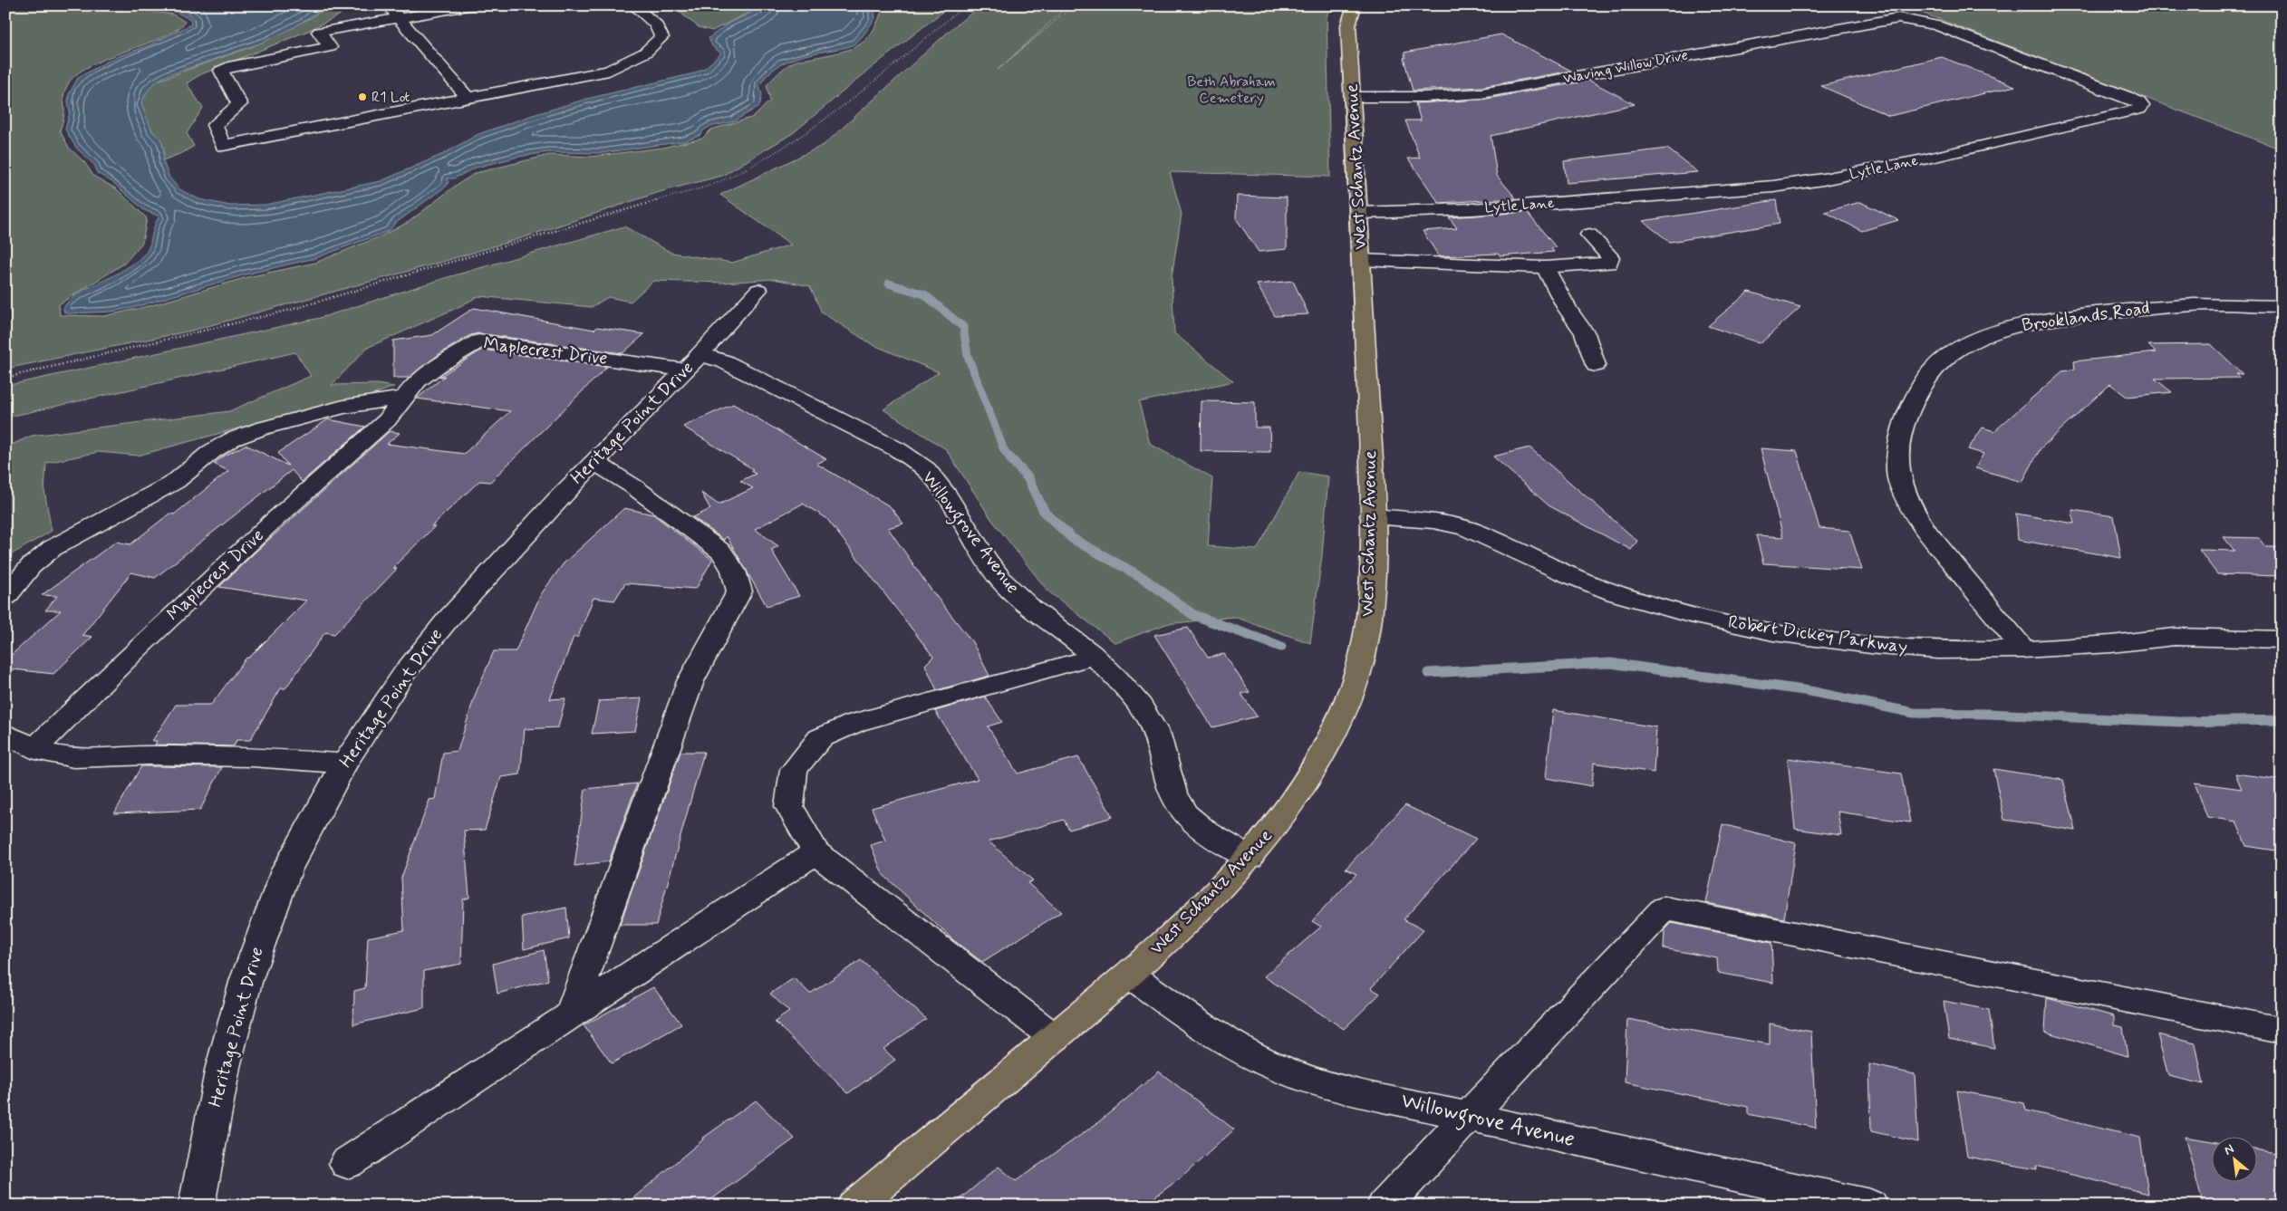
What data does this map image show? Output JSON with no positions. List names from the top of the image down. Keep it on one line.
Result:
{"streets":{"main road":["West Schantz Avenue"],"street":["Waving Willow Drive","Lytle Lane","Brooklands Road","Maplecrest Drive","Heritage Point Drive","Willowgrove Avenue","Robert Dickey Parkway"]},"crossings":[["Waving Willow Drive","West Schantz Avenue"],["Waving Willow Drive","Lytle Lane"],["West Schantz Avenue","Lytle Lane"],["West Schantz Avenue","Willowgrove Avenue"],["West Schantz Avenue","Robert Dickey Parkway"],["Brooklands Road","Robert Dickey Parkway"],["Maplecrest Drive","Heritage Point Drive"],["Maplecrest Drive","Willowgrove Avenue"],["Heritage Point Drive","Willowgrove Avenue"]],"parks":["Beth Abraham Cemetery"],"places":["R1 Lot"],"north":"top left"}
